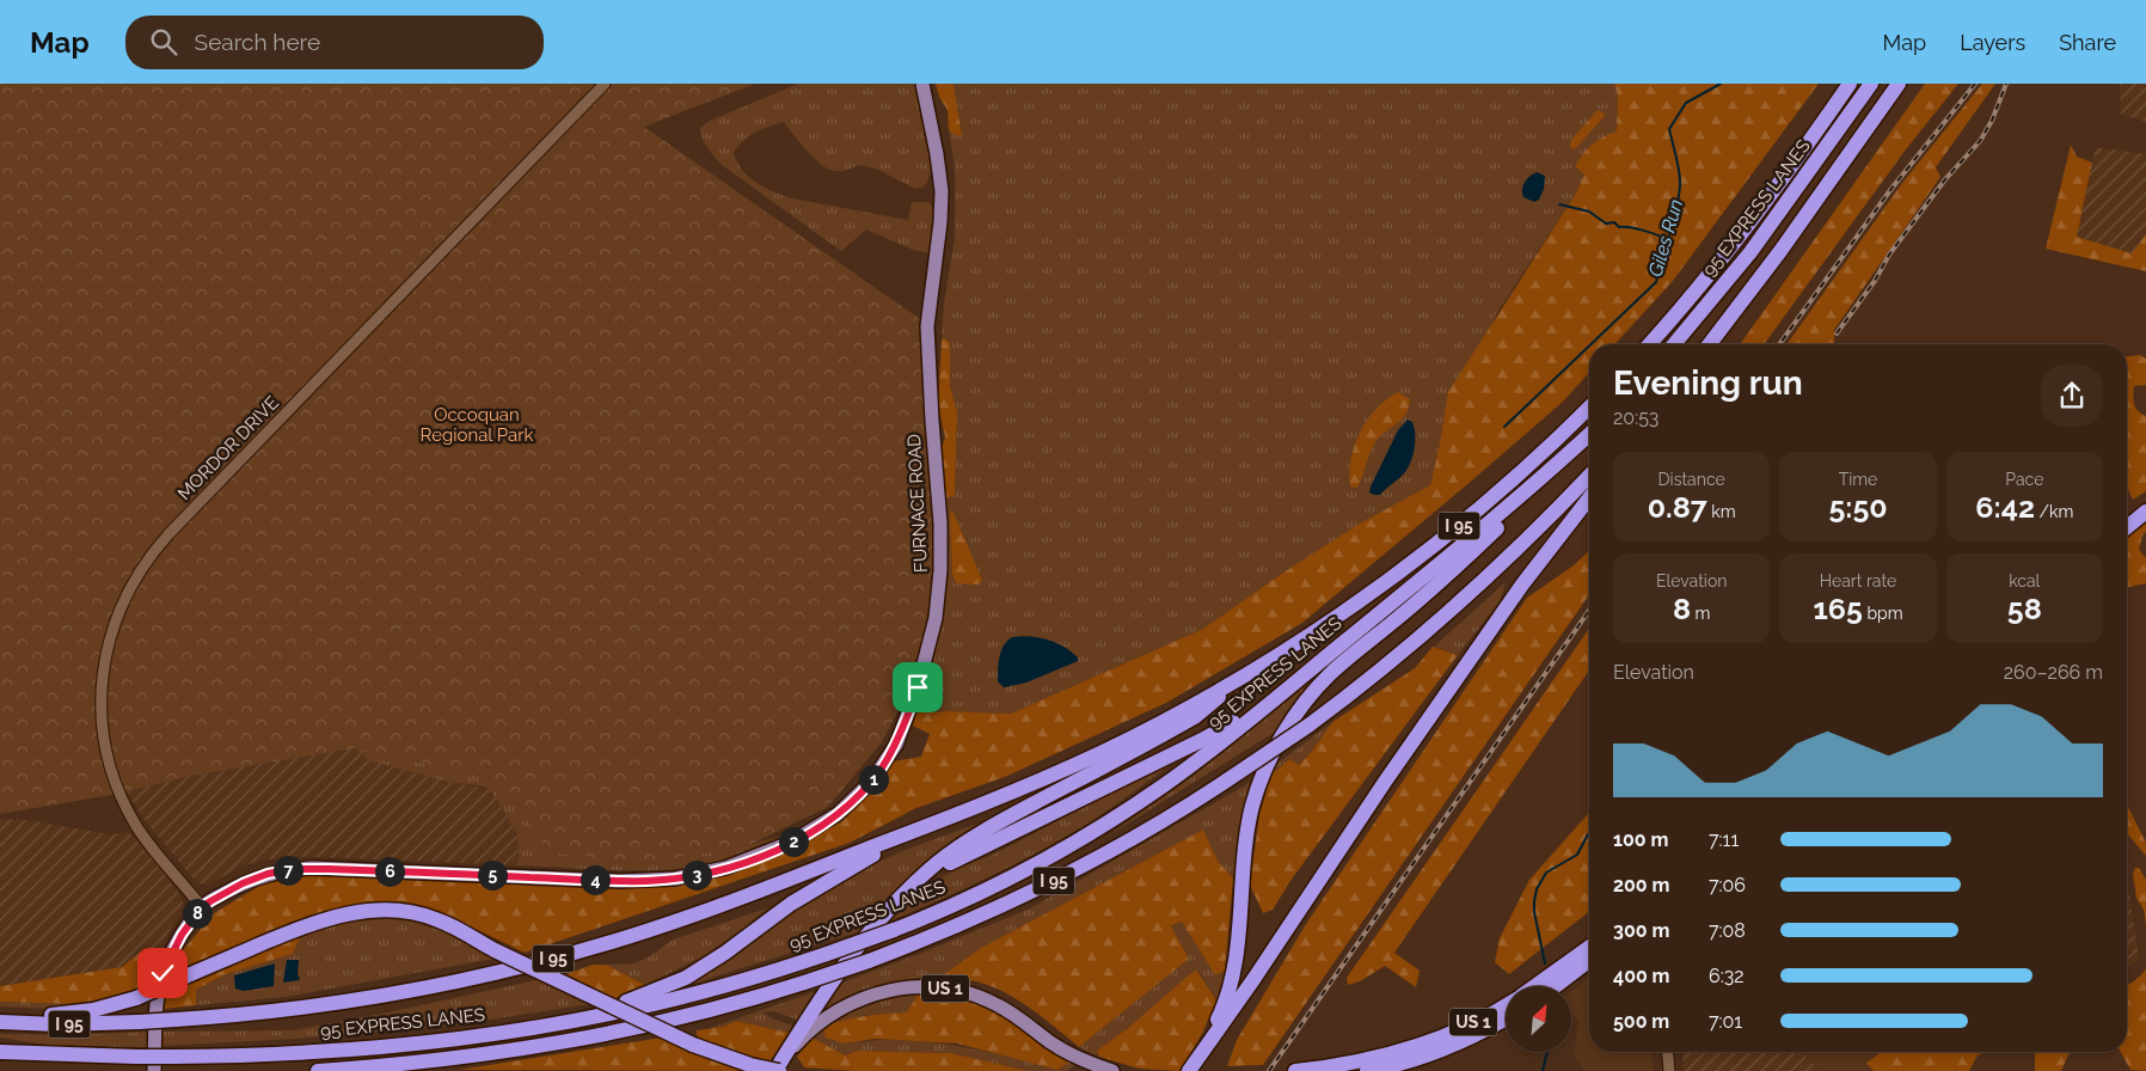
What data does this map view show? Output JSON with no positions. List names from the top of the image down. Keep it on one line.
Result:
{"streets":{"highway":["95 EXPRESS LANES","I 95","US 1"],"main road":["FURNACE ROAD"],"street":["MORDOR DRIVE"]},"crossings":[["MORDOR DRIVE","FURNACE ROAD"]],"water":["Giles Run"],"parks":["Occoquan Regional Park"],"north":"top right","page":{"header":"Map","search":"Search here","nav":["Map","Layers","Share"],"heading":["Evening run","20:53"],"stats":[["Distance","0.87 km"],["Time","5:50"],["Pace","6:42 /km"],["Elevation","8 m"],["Heart rate","165 bpm"],["kcal","58"]],"chart":["Elevation","260–266 m"],"pins":["1","2","7","6","3","5","4","8"],"list":[{"name":"100 m","note":"7:11"},{"name":"200 m","note":"7:06"},{"name":"300 m","note":"7:08"},{"name":"400 m","note":"6:32"},{"name":"500 m","note":"7:01"}]}}
